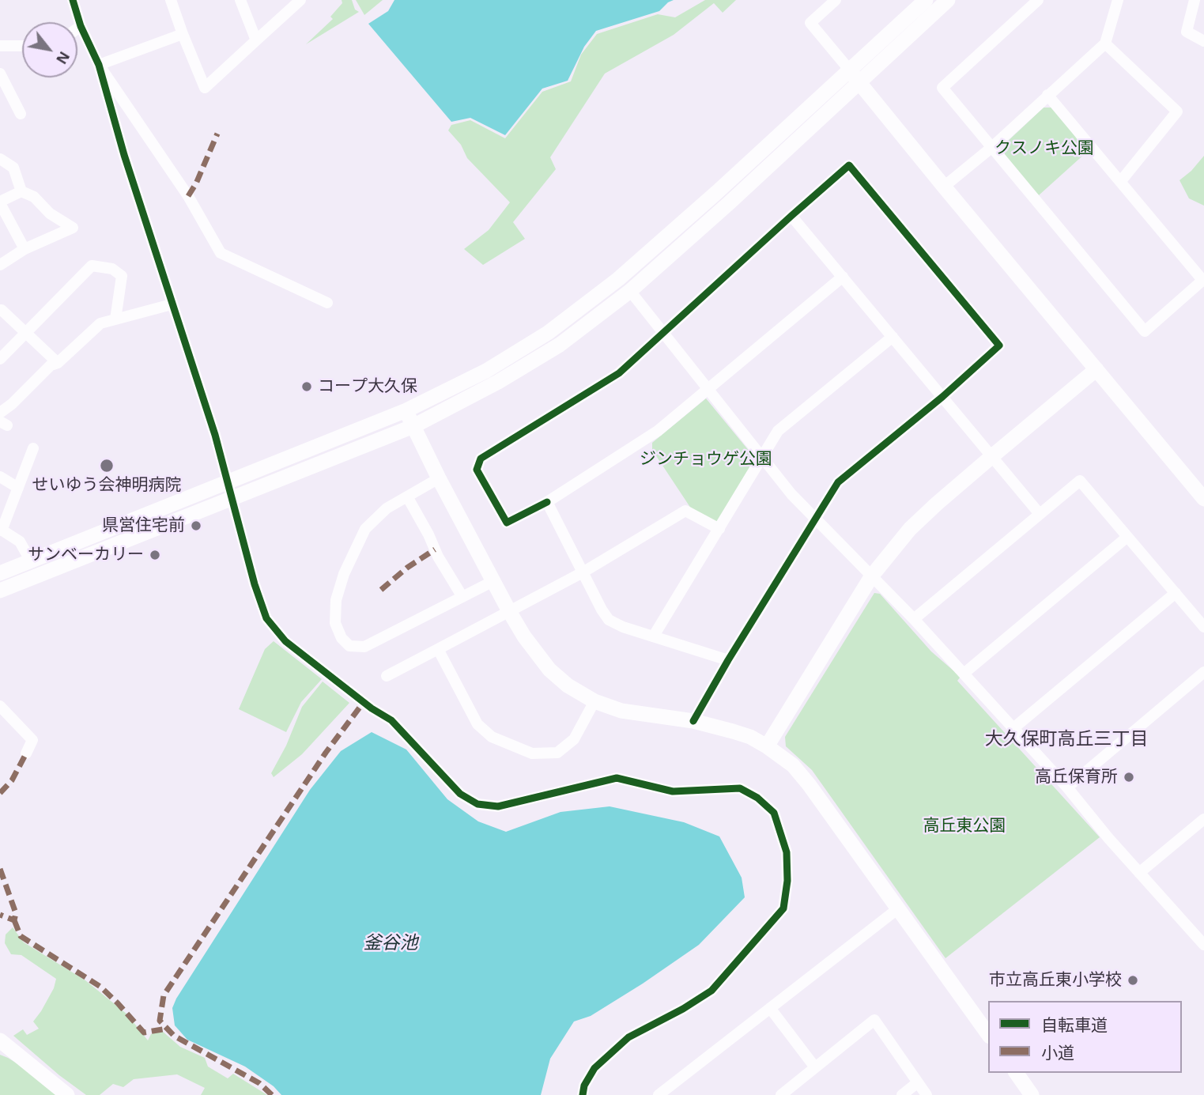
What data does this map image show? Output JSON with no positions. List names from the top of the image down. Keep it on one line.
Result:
{"districts":["大久保町高丘三丁目"],"water":["釜谷池"],"parks":["クスノキ公園","ジンチョウゲ公園","高丘東公園"],"places":["コープ大久保","せいゆう会神明病院","県営住宅前","サンベーカリー","高丘保育所","市立高丘東小学校"],"legend":["自転車道","小道"],"north":"bottom right"}
